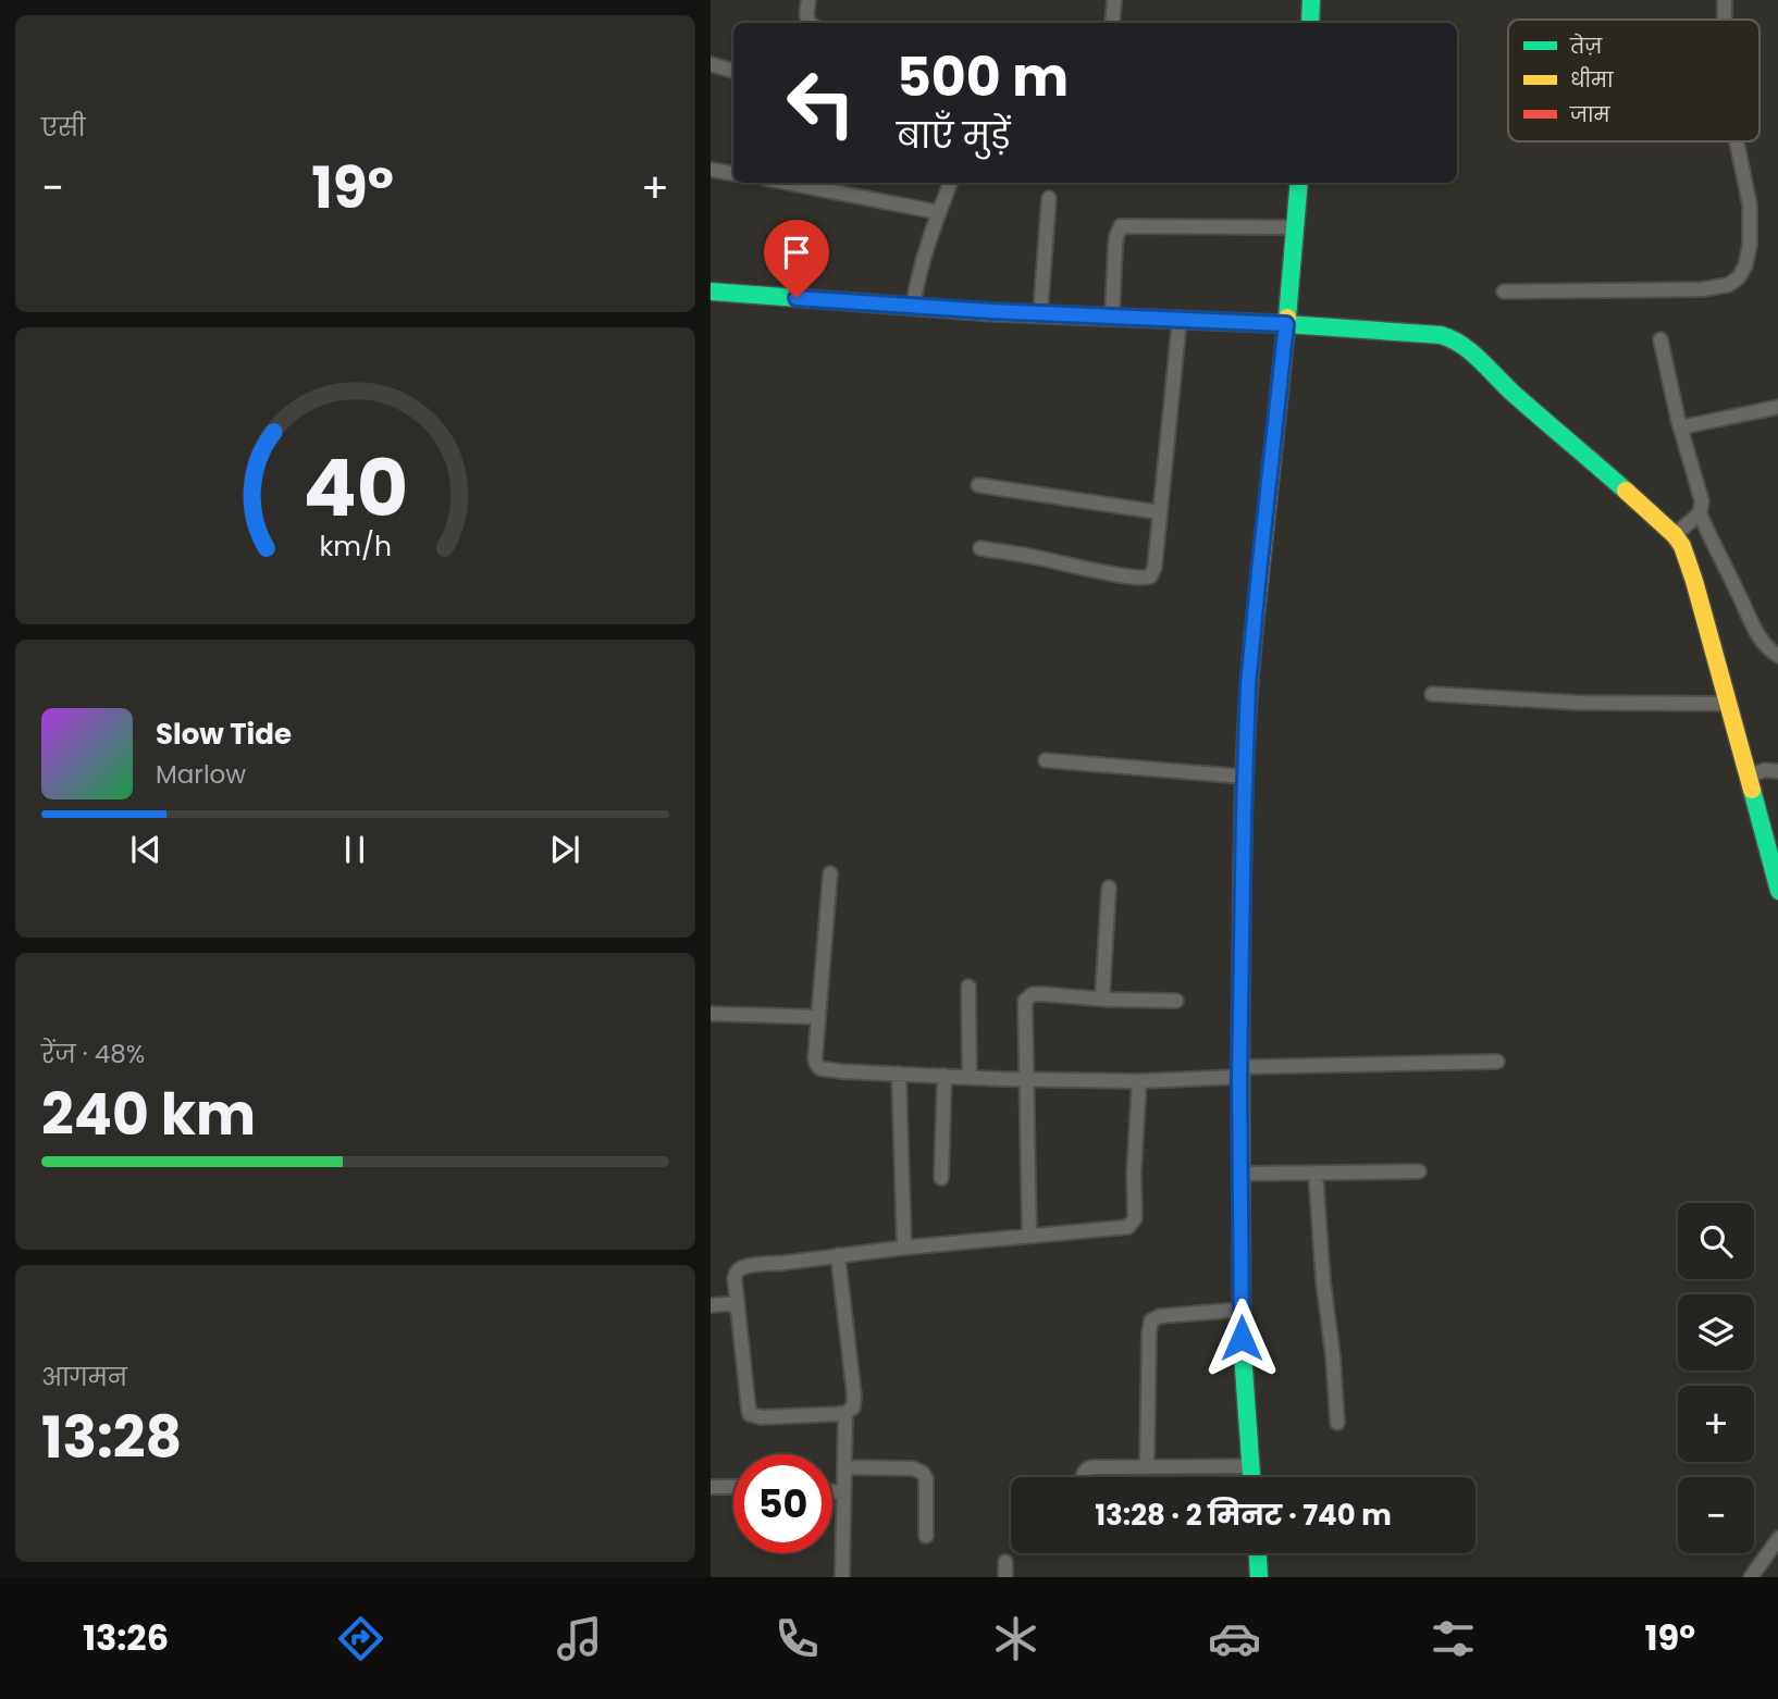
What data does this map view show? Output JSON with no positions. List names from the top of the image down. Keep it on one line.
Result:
{"legend":["तेज़","धीमा","जाम"],"page":{"tile":["एसी",["रेंज · 48%","240 km"],["आगमन","13:28"]],"turn":["500 m","बाएँ मुड़ें"],"heat":["−","19°","+"],"song":["Slow Tide","Marlow"],"map_buttons":["+","−"],"limit":"50","trip":"13:28 · 2 मिनट · 740 m","tabs":["13:26","19°"],"gauge":["40","km/h"]}}
